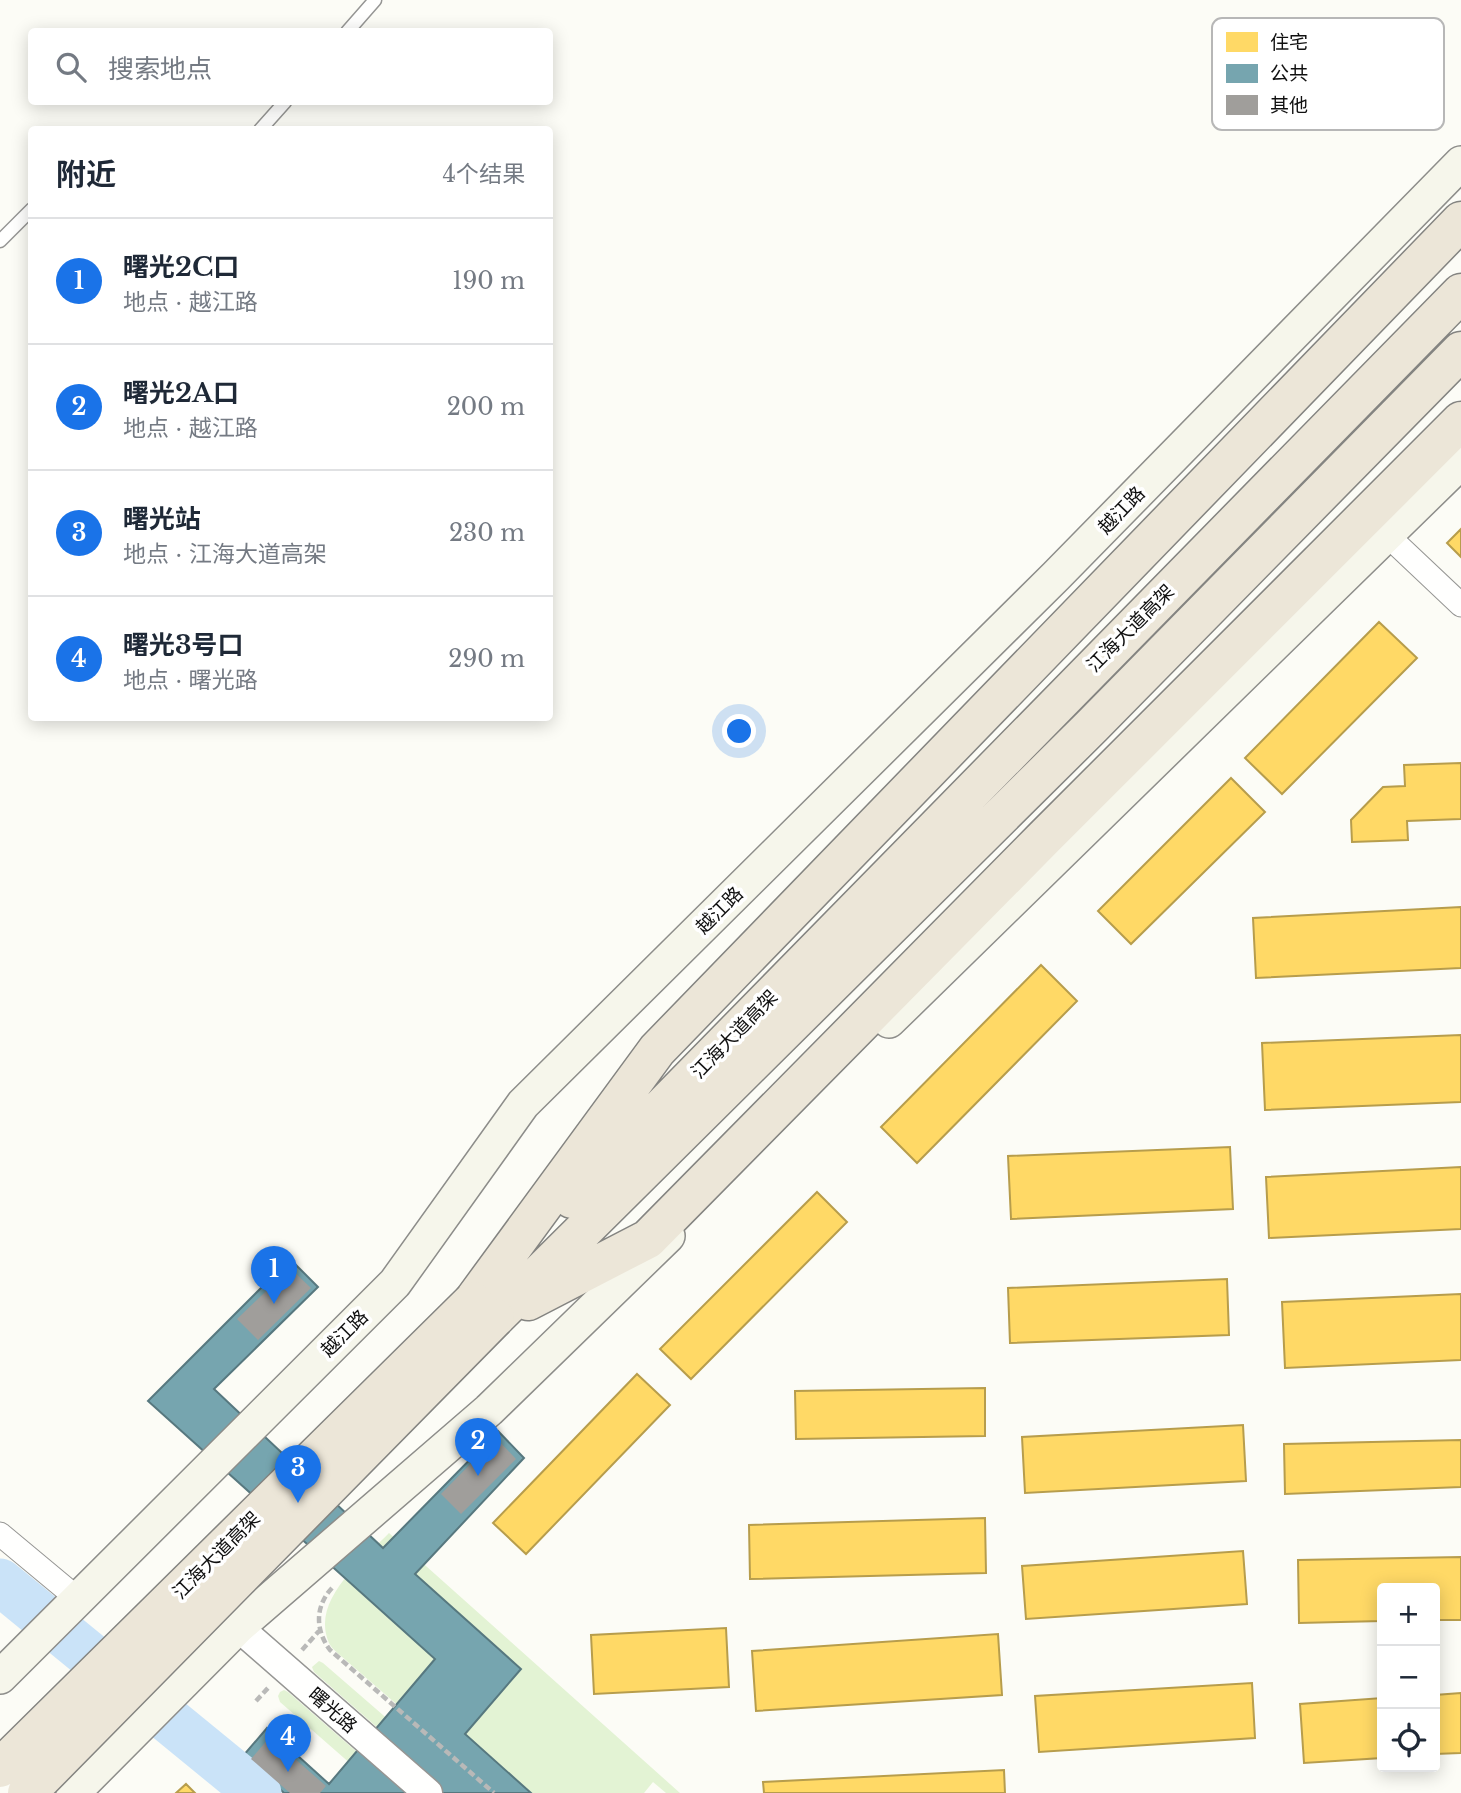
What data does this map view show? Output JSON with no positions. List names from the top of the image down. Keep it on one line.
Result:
{"streets":{"highway":["江海大道高架"],"main road":["越江路"],"street":["曙光路"]},"legend":["住宅","公共","其他"],"page":{"search":"搜索地点","heading":["附近","4个结果"],"list":[{"mark":"1","name":"曙光2C口","note":"地点 · 越江路","value":"190 m"},{"mark":"2","name":"曙光2A口","note":"地点 · 越江路","value":"200 m"},{"mark":"3","name":"曙光站","note":"地点 · 江海大道高架","value":"230 m"},{"mark":"4","name":"曙光3号口","note":"地点 · 曙光路","value":"290 m"}],"pins":["1","2","3","4"],"map_buttons":["+","−"]}}
